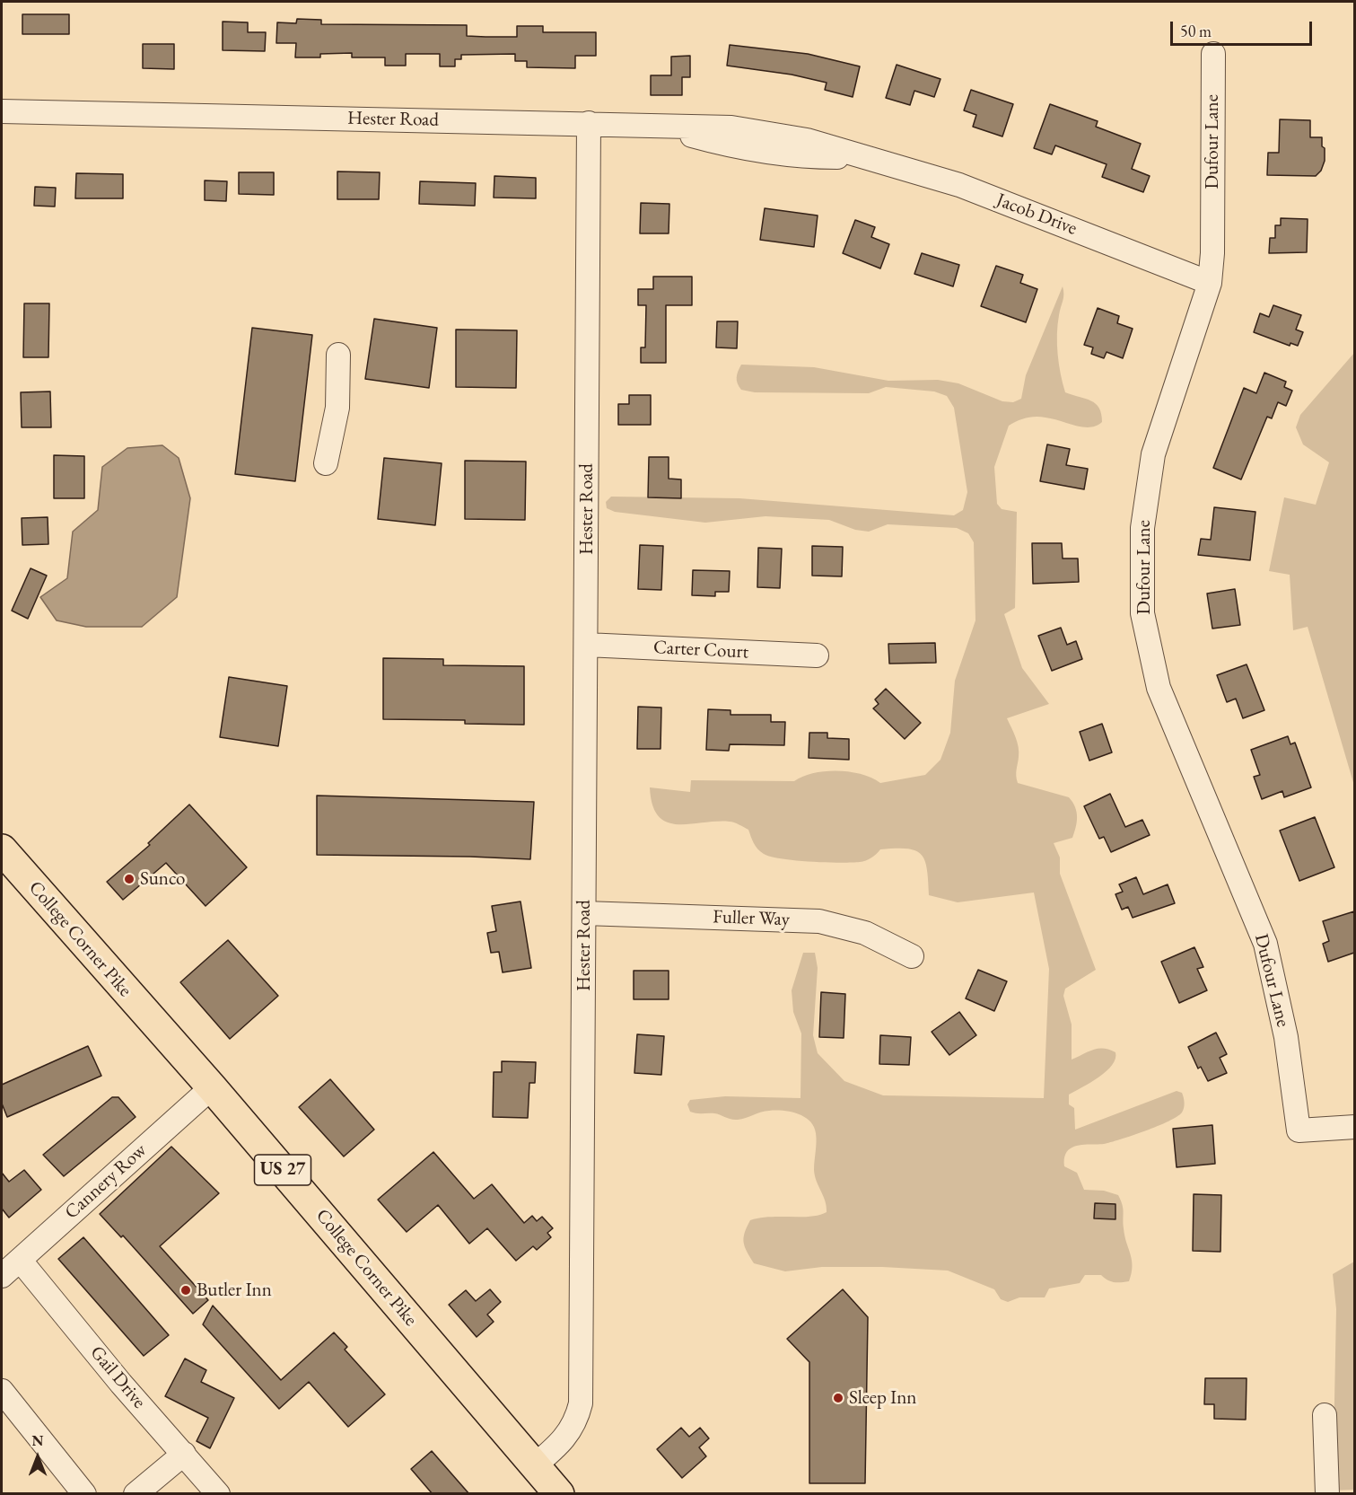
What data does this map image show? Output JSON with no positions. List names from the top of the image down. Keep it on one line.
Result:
{"streets":{"highway":["College Corner Pike","US 27"],"street":["Hester Road","Dufour Lane","Jacob Drive","Carter Court","Fuller Way","Cannery Row","Gail Drive"]},"crossings":[["Hester Road","Jacob Drive"],["Hester Road","Carter Court"],["Hester Road","Fuller Way"],["Hester Road","College Corner Pike"],["Dufour Lane","Jacob Drive"],["College Corner Pike","Cannery Row"],["Cannery Row","Gail Drive"]],"places":["Sunco","Butler Inn","Sleep Inn"],"scale_bar":"50 m","north":"top"}
